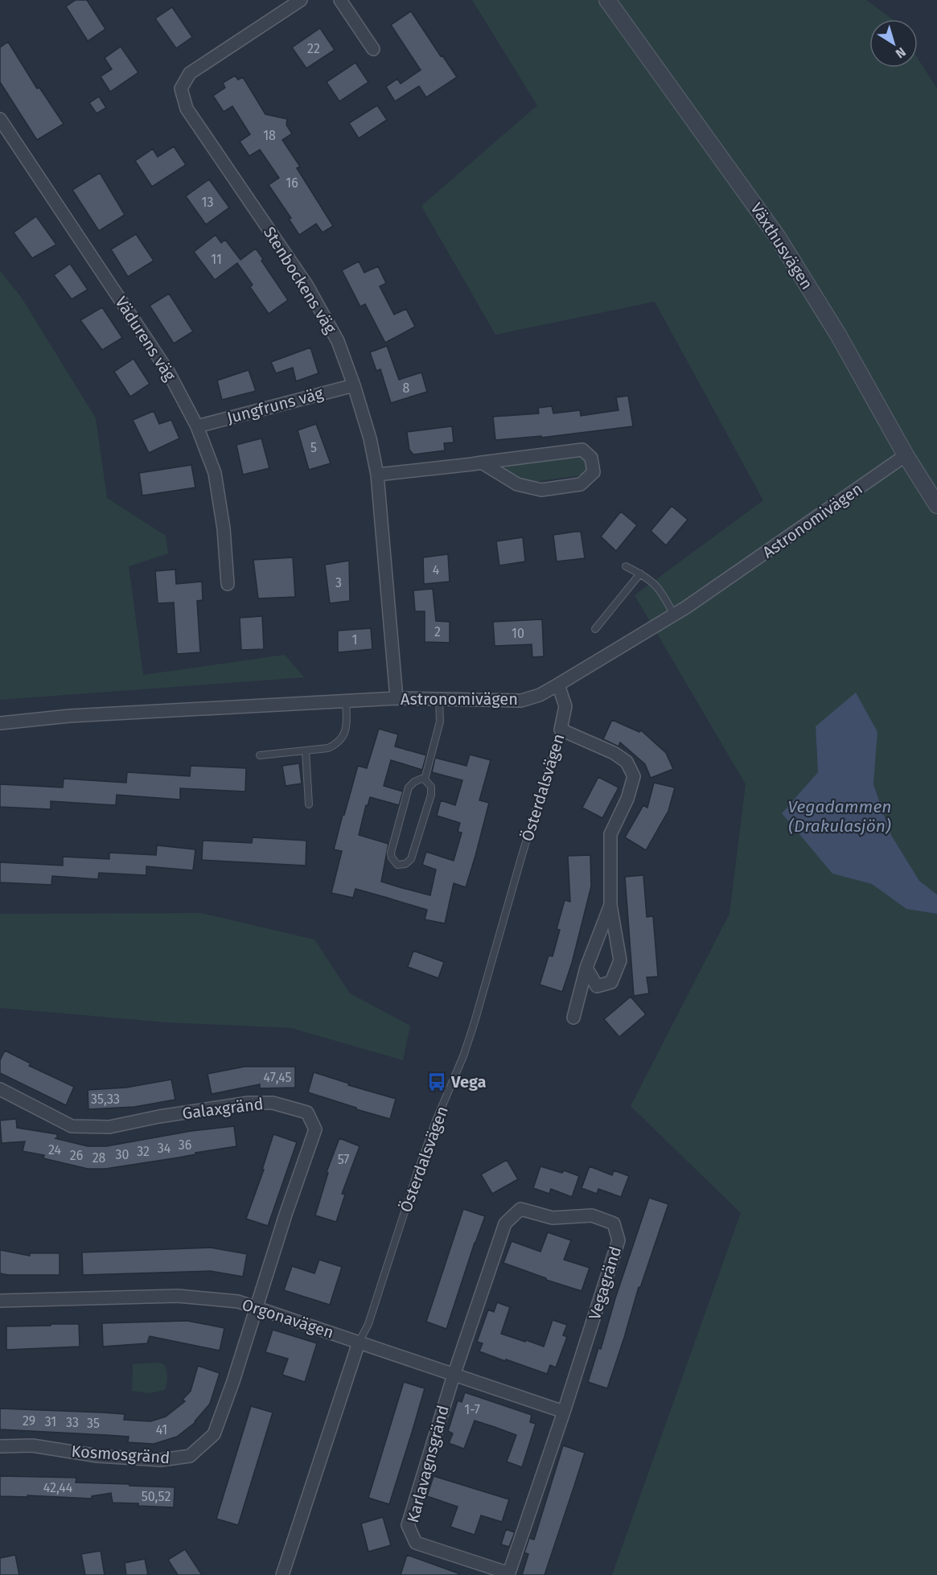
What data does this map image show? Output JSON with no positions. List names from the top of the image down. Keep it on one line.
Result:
{"streets":{"street":["Växthusvägen","Stenbockens väg","Vädurens väg","Jungfruns väg","Astronomivägen","Österdalsvägen","Galaxgränd","Vegagränd","Orgonavägen","Kosmosgränd","Karlavagnsgränd"]},"crossings":[["Växthusvägen","Astronomivägen"],["Stenbockens väg","Jungfruns väg"],["Stenbockens väg","Astronomivägen"],["Vädurens väg","Jungfruns väg"],["Astronomivägen","Österdalsvägen"],["Österdalsvägen","Orgonavägen"],["Galaxgränd","Orgonavägen"],["Galaxgränd","Kosmosgränd"],["Vegagränd","Orgonavägen"],["Vegagränd","Karlavagnsgränd"],["Orgonavägen","Kosmosgränd"],["Orgonavägen","Karlavagnsgränd"]],"water":["Vegadammen (Drakulasjön)"],"places":{"bus stop":["Vega"]},"house_numbers":["22","18","16","13","11","8","5","4","3","2","10","1","47,45","35,33","36","34","24","32","30","26","28","57","1-7","29","31","33","35","41","42,44","50,52"],"north":"bottom right"}
